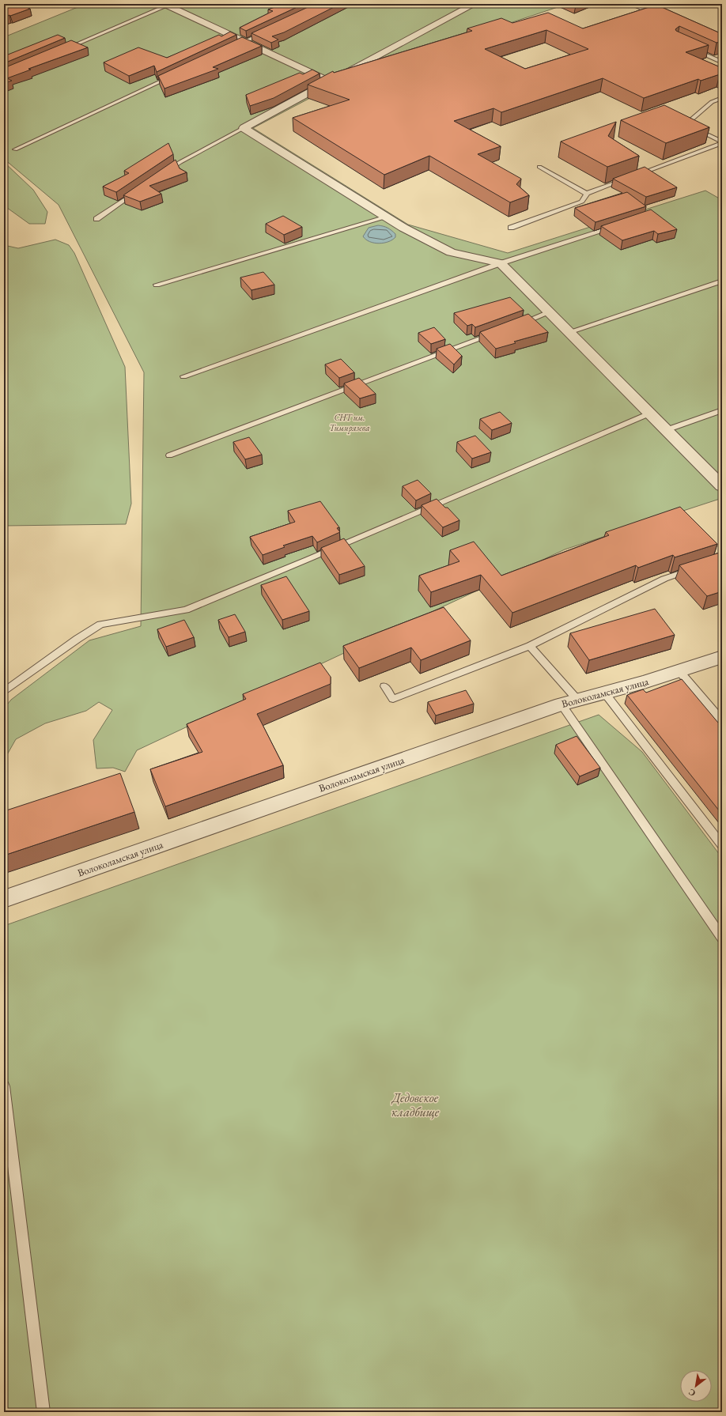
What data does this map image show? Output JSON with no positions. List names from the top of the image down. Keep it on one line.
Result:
{"streets":{"street":["Волоколамская улица"]},"parks":["СНТ им. Тимирязева","Дедовское кладбище"],"north":"bottom left"}
